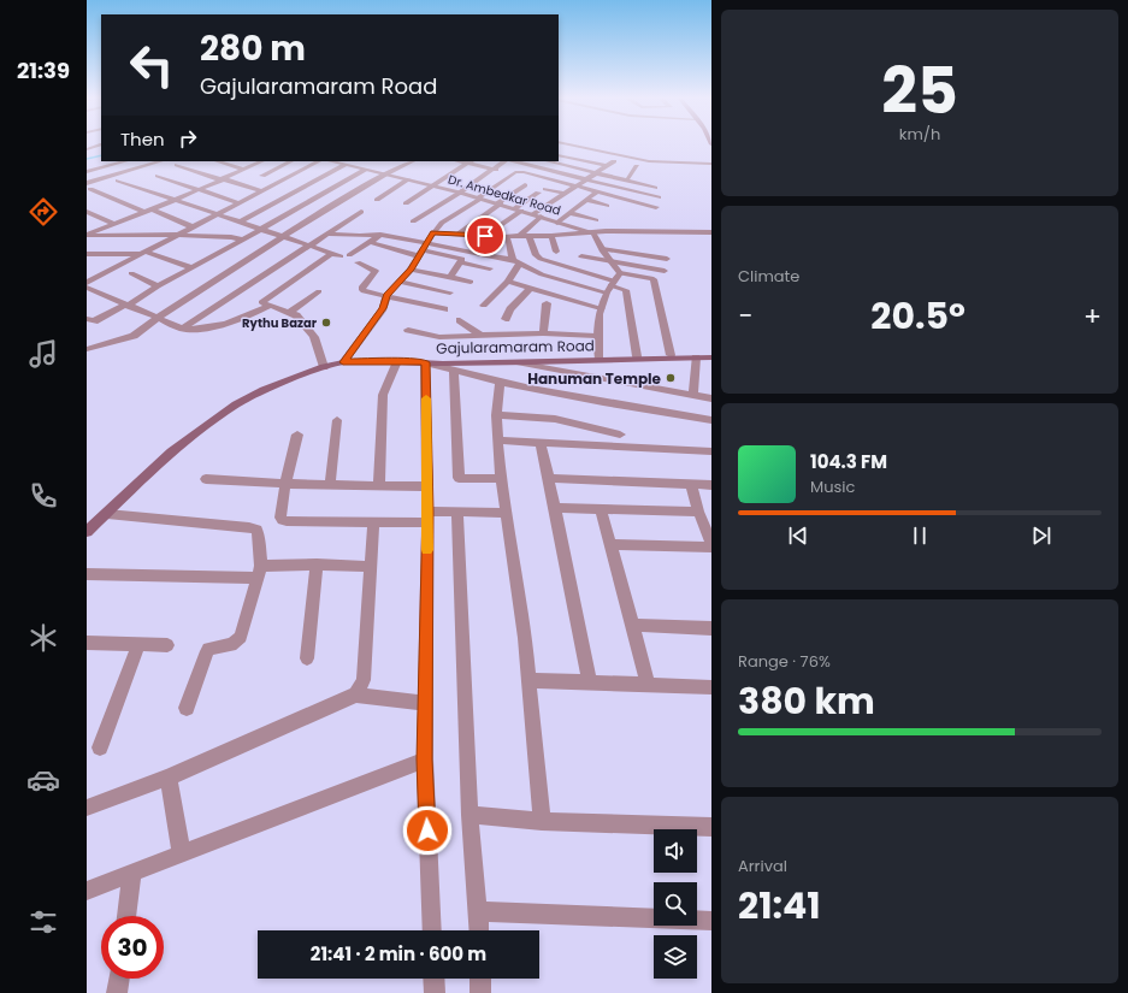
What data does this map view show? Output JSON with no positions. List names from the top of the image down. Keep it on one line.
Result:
{"streets":{"main road":["Gajularamaram Road"],"street":["Dr. Ambedkar Road"]},"places":["Rythu Bazar","Hanuman Temple"],"page":{"tabs":"21:39","tile":[["25","km/h"],"Climate",["Range · 76%","380 km"],["Arrival","21:41"]],"turn":["280 m","Gajularamaram Road"],"then":"Then","heat":["−","20.5°","+"],"song":["104.3 FM","Music"],"limit":"30","trip":"21:41 · 2 min · 600 m"}}
